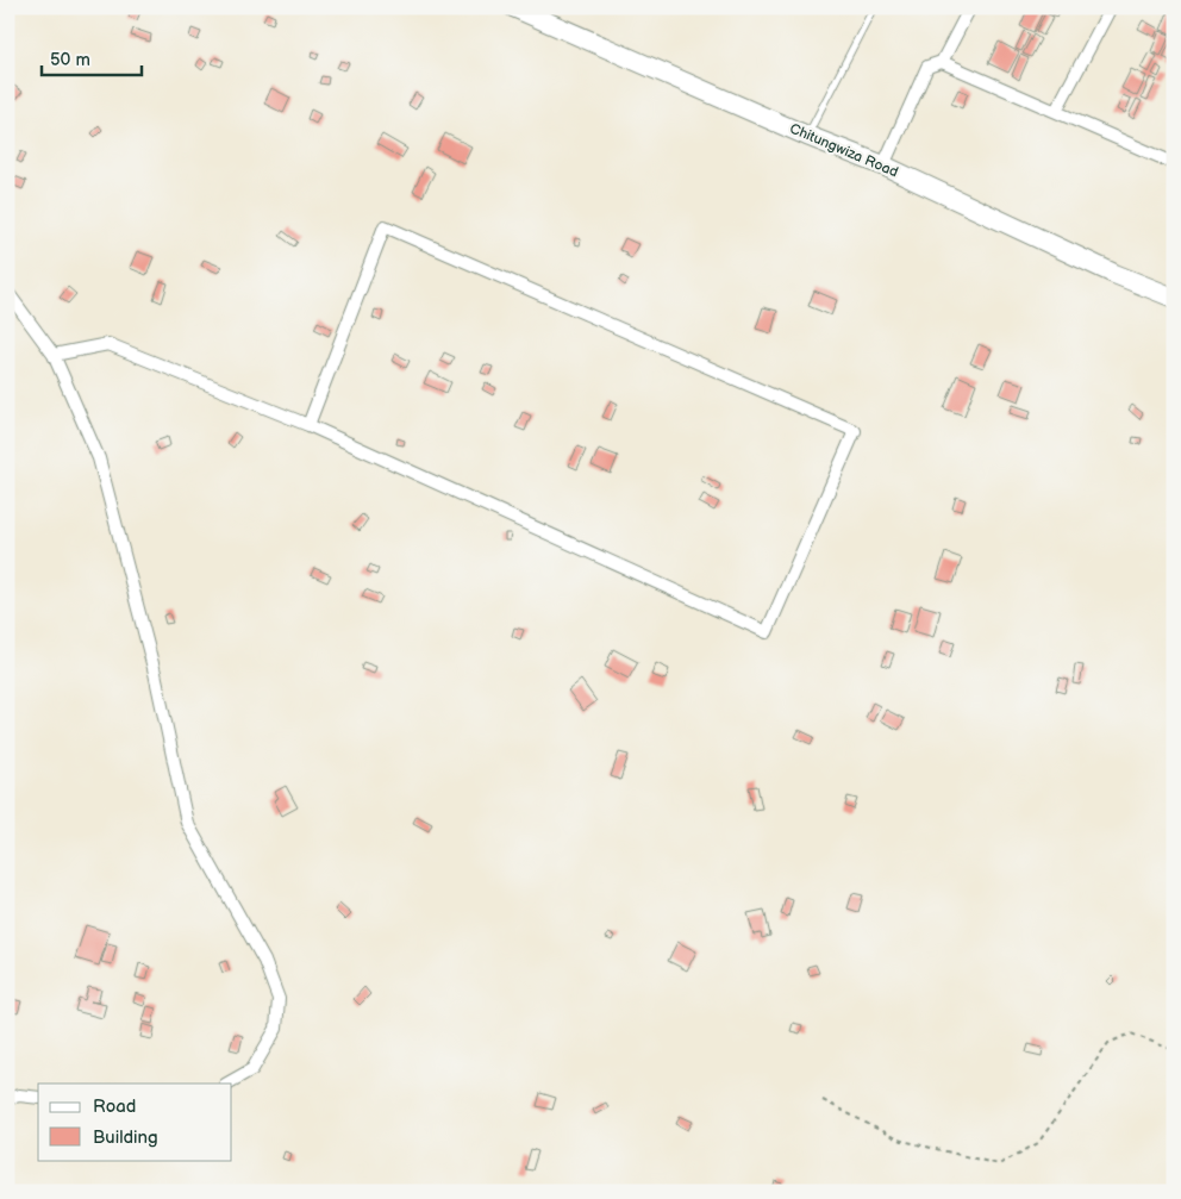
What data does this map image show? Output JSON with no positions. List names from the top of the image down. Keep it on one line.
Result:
{"streets":{"main road":["Chitungwiza Road"]},"legend":["Road","Building"],"scale_bar":"50 m"}
